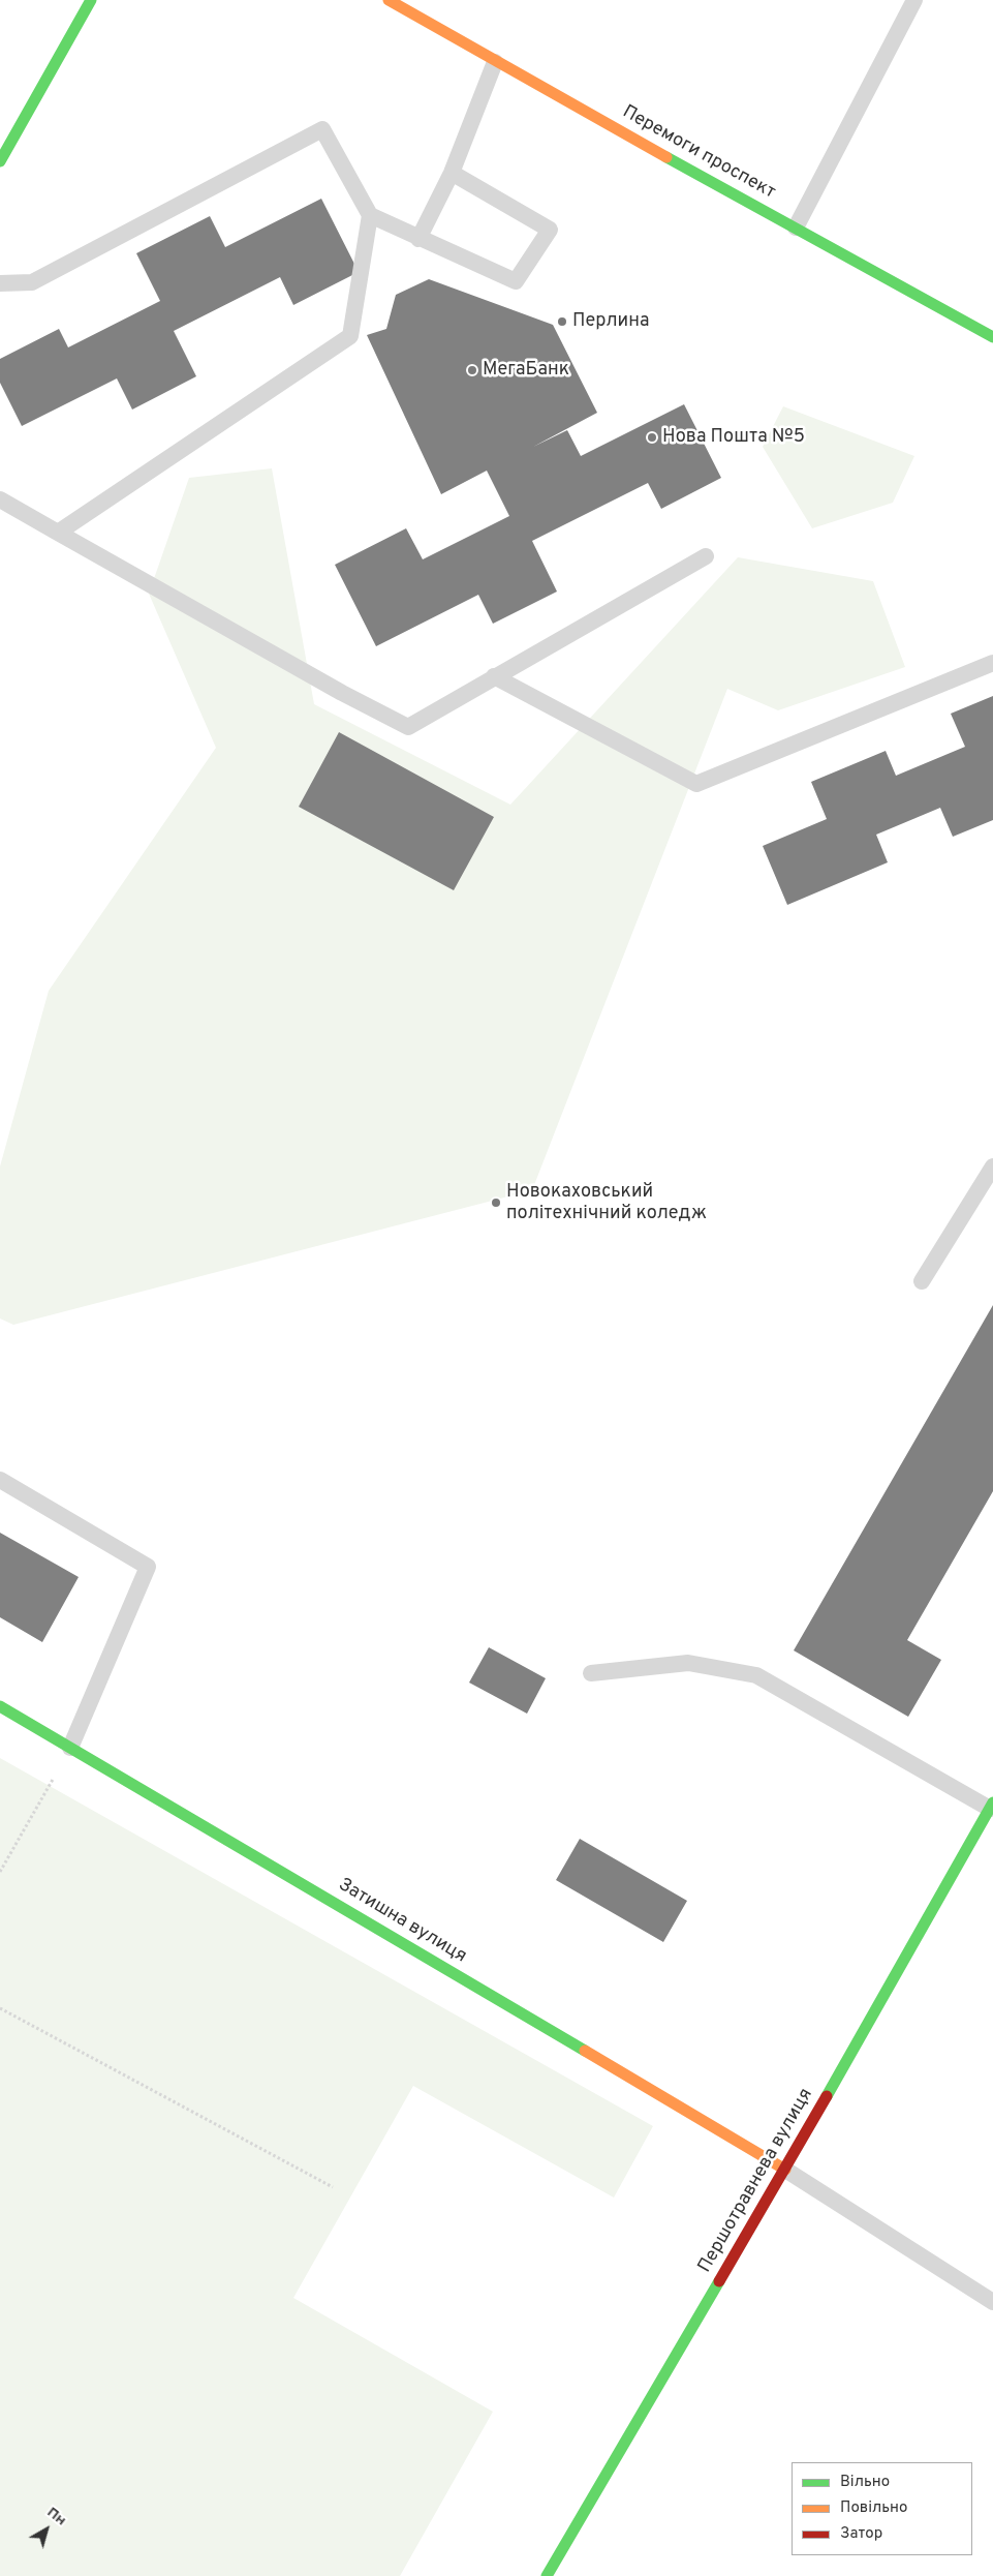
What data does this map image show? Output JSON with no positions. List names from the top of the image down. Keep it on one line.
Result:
{"streets":{"street":["Перемоги проспект","Затишна вулиця","Першотравнева вулиця"]},"crossings":[["Затишна вулиця","Першотравнева вулиця"]],"places":["Перлина","МегаБанк","Нова Пошта №5","Новокаховський політехнічний коледж"],"legend":["Вільно","Повільно","Затор"],"north":"top right"}
